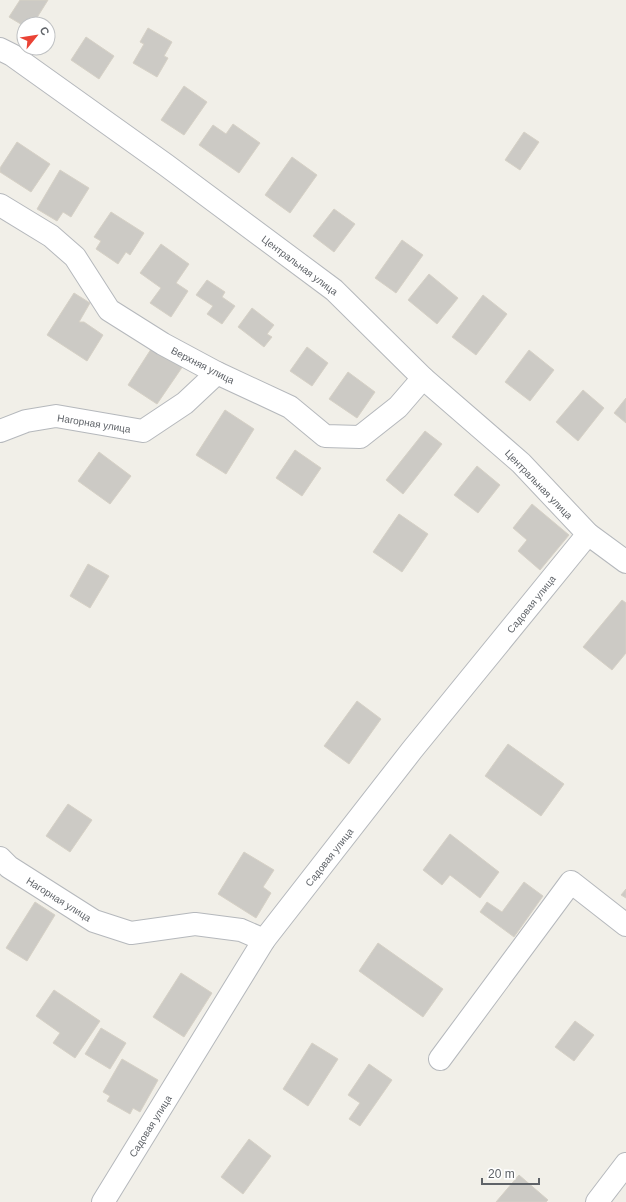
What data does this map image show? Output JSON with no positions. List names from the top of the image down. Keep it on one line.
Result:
{"streets":{"street":["Центральная улица","Верхняя улица","Нагорная улица","Садовая улица"]},"crossings":[["Центральная улица","Верхняя улица"],["Центральная улица","Садовая улица"],["Верхняя улица","Нагорная улица"],["Нагорная улица","Садовая улица"]],"scale_bar":"20 m","north":"top right"}
